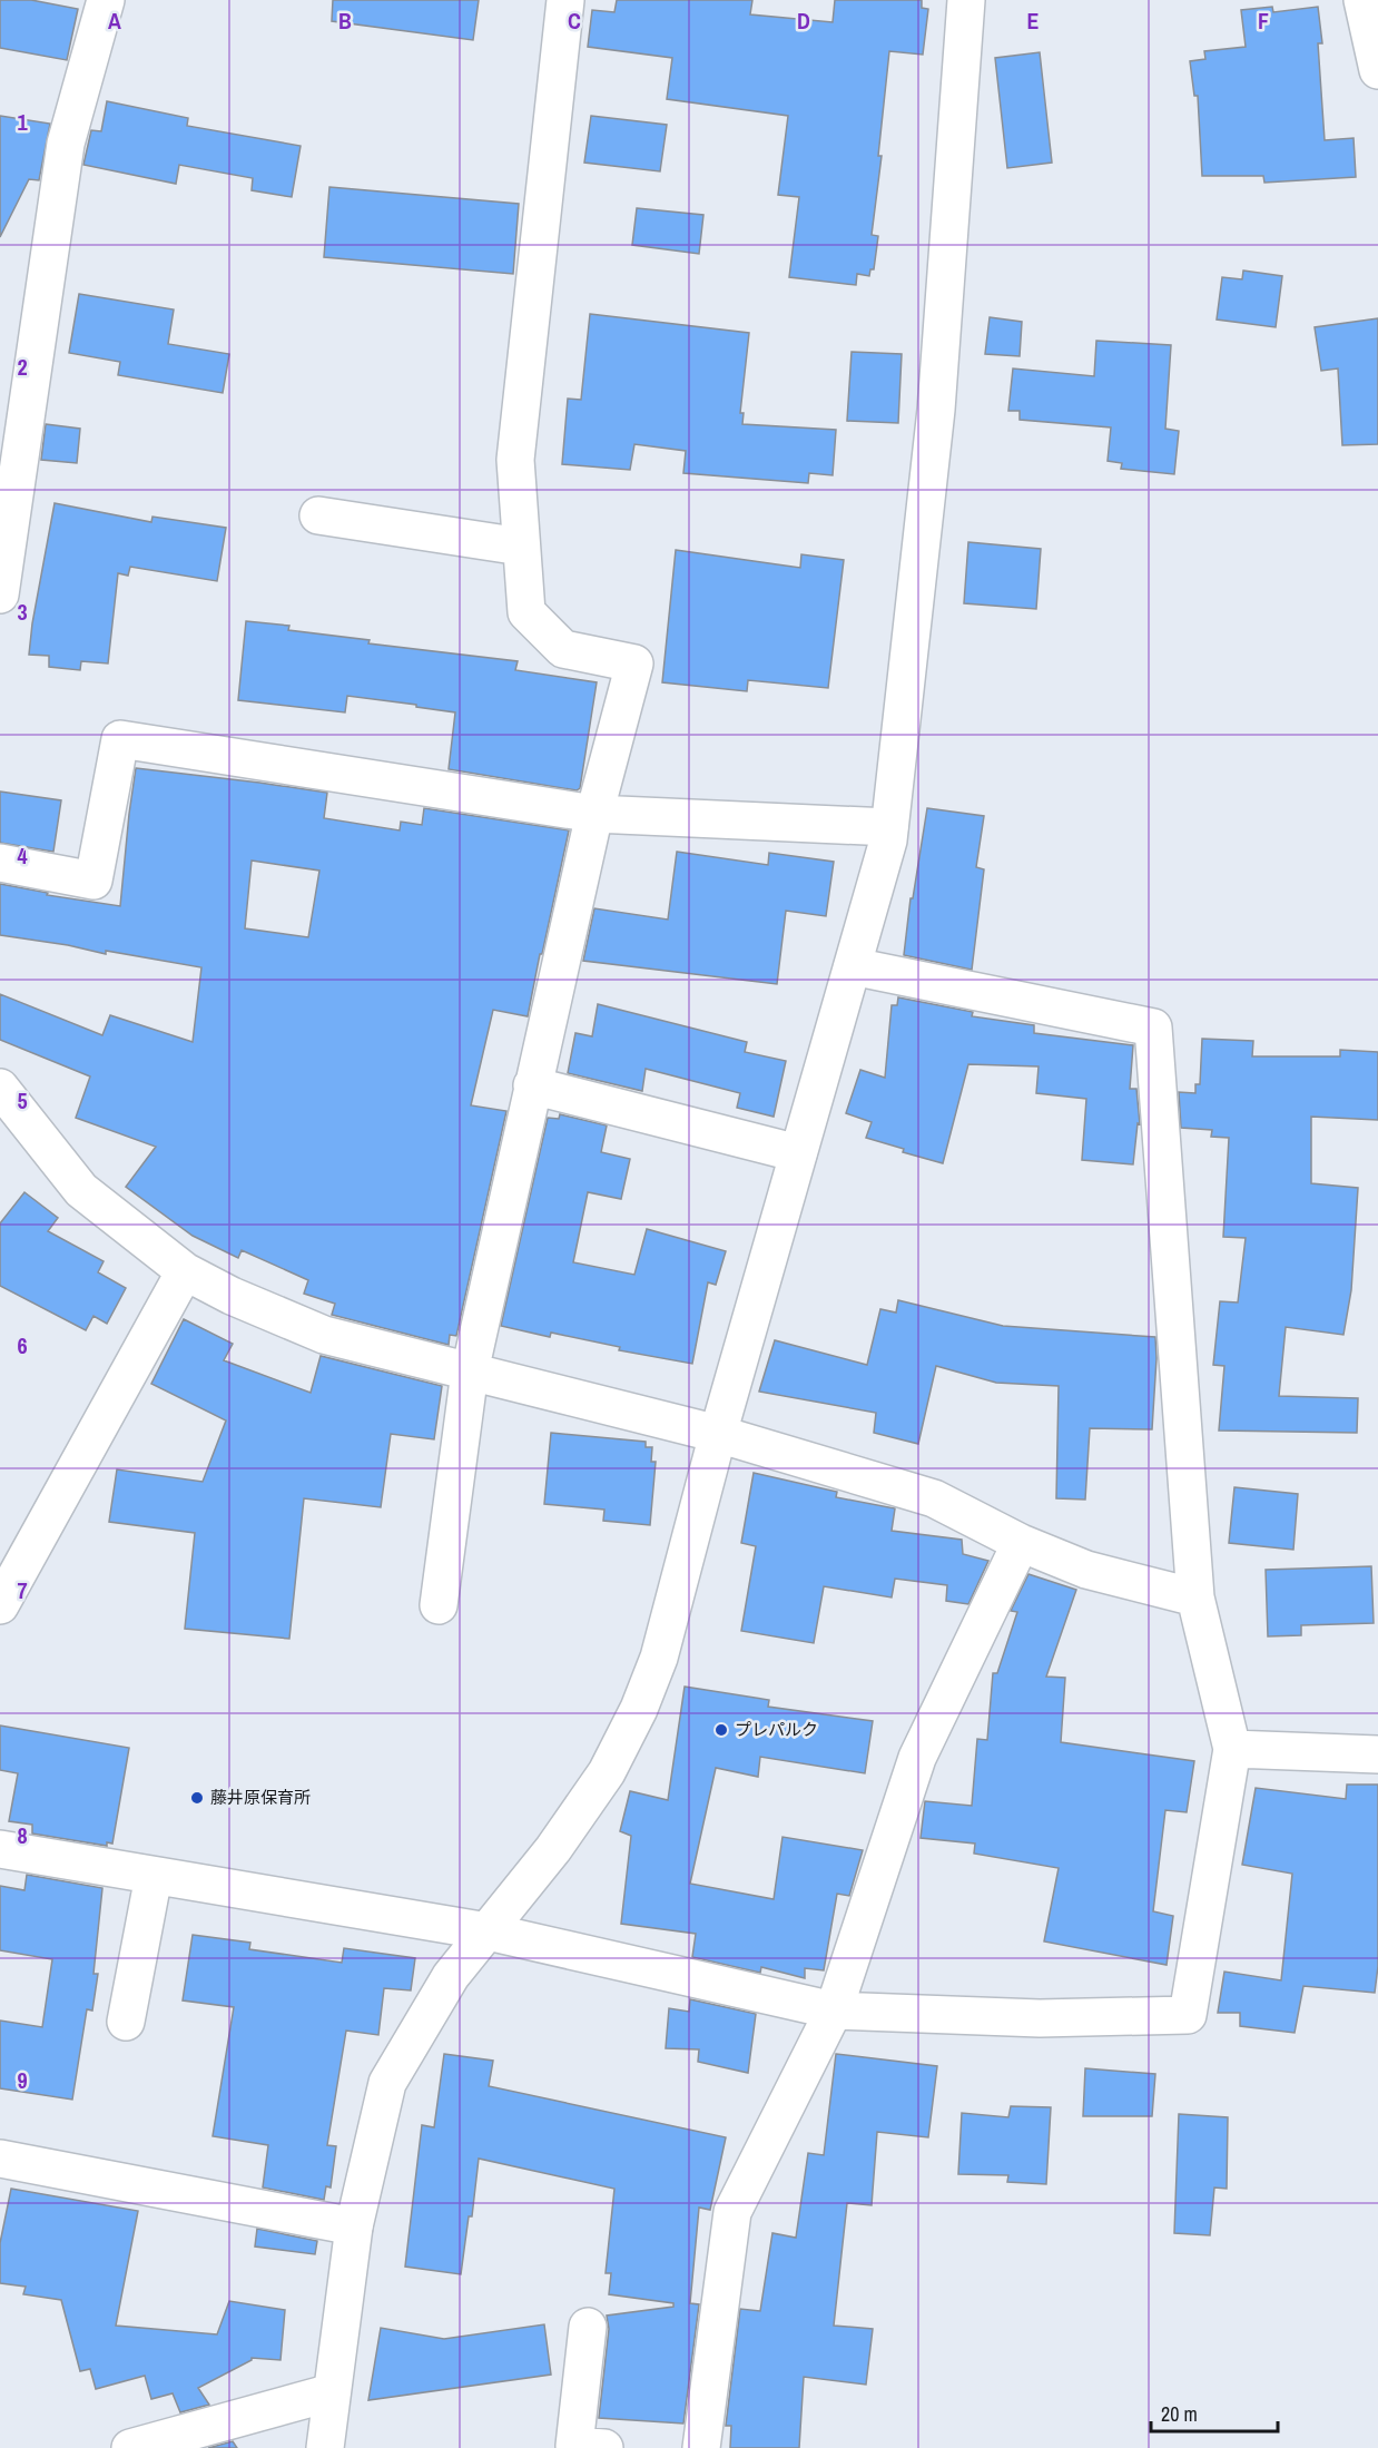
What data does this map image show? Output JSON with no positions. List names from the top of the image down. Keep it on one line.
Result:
{"places":["プレパルク","藤井原保育所"],"scale_bar":"20 m","grid":{"columns":["A","B","C","D","E","F"],"rows":["1","2","3","4","5","6","7","8","9"]}}
